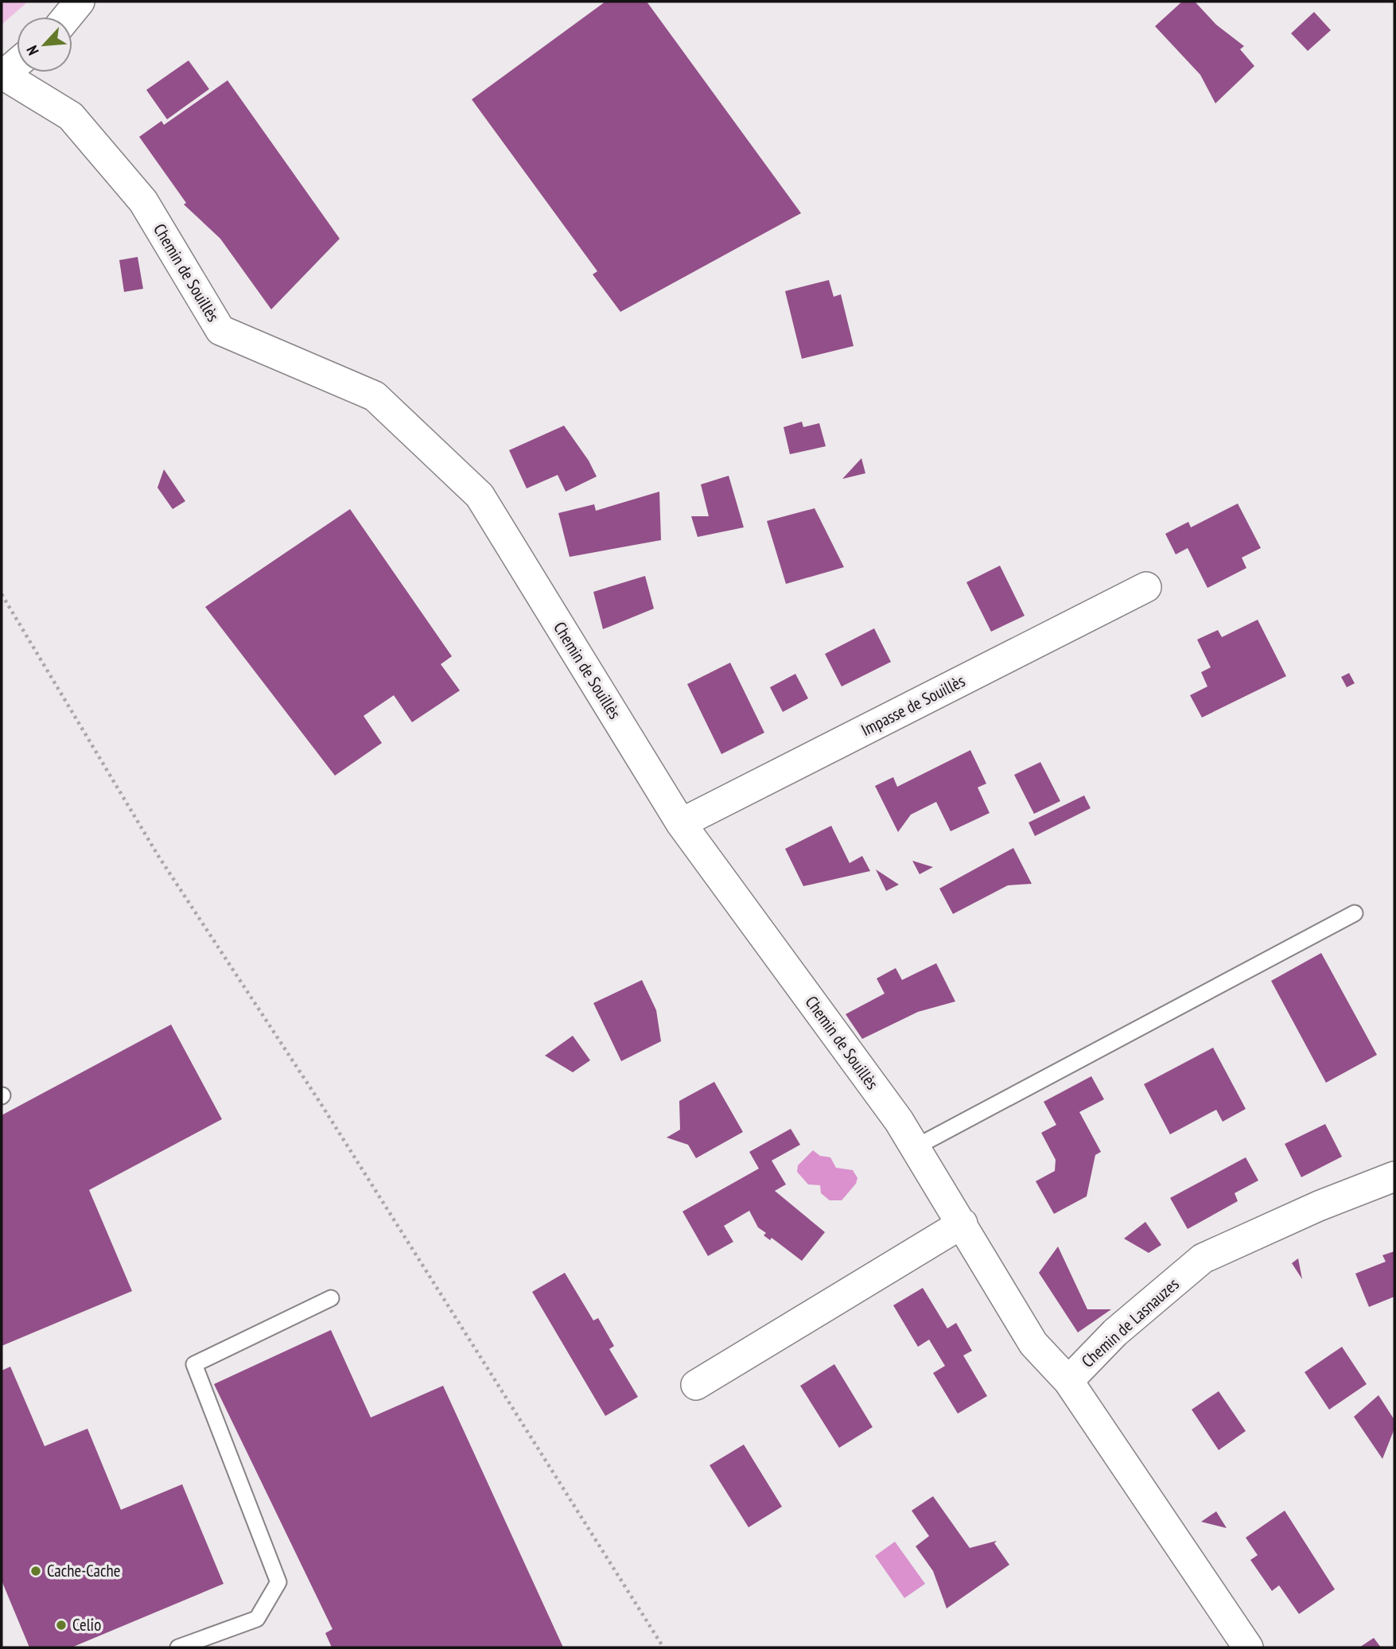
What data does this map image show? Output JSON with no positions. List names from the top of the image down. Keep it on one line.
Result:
{"streets":{"street":["Chemin de Souillès","Impasse de Souillès","Chemin de Lasnauzes"]},"crossings":[["Chemin de Souillès","Impasse de Souillès"],["Chemin de Souillès","Chemin de Lasnauzes"]],"places":["Cache-Cache","Celio"],"north":"bottom left"}
